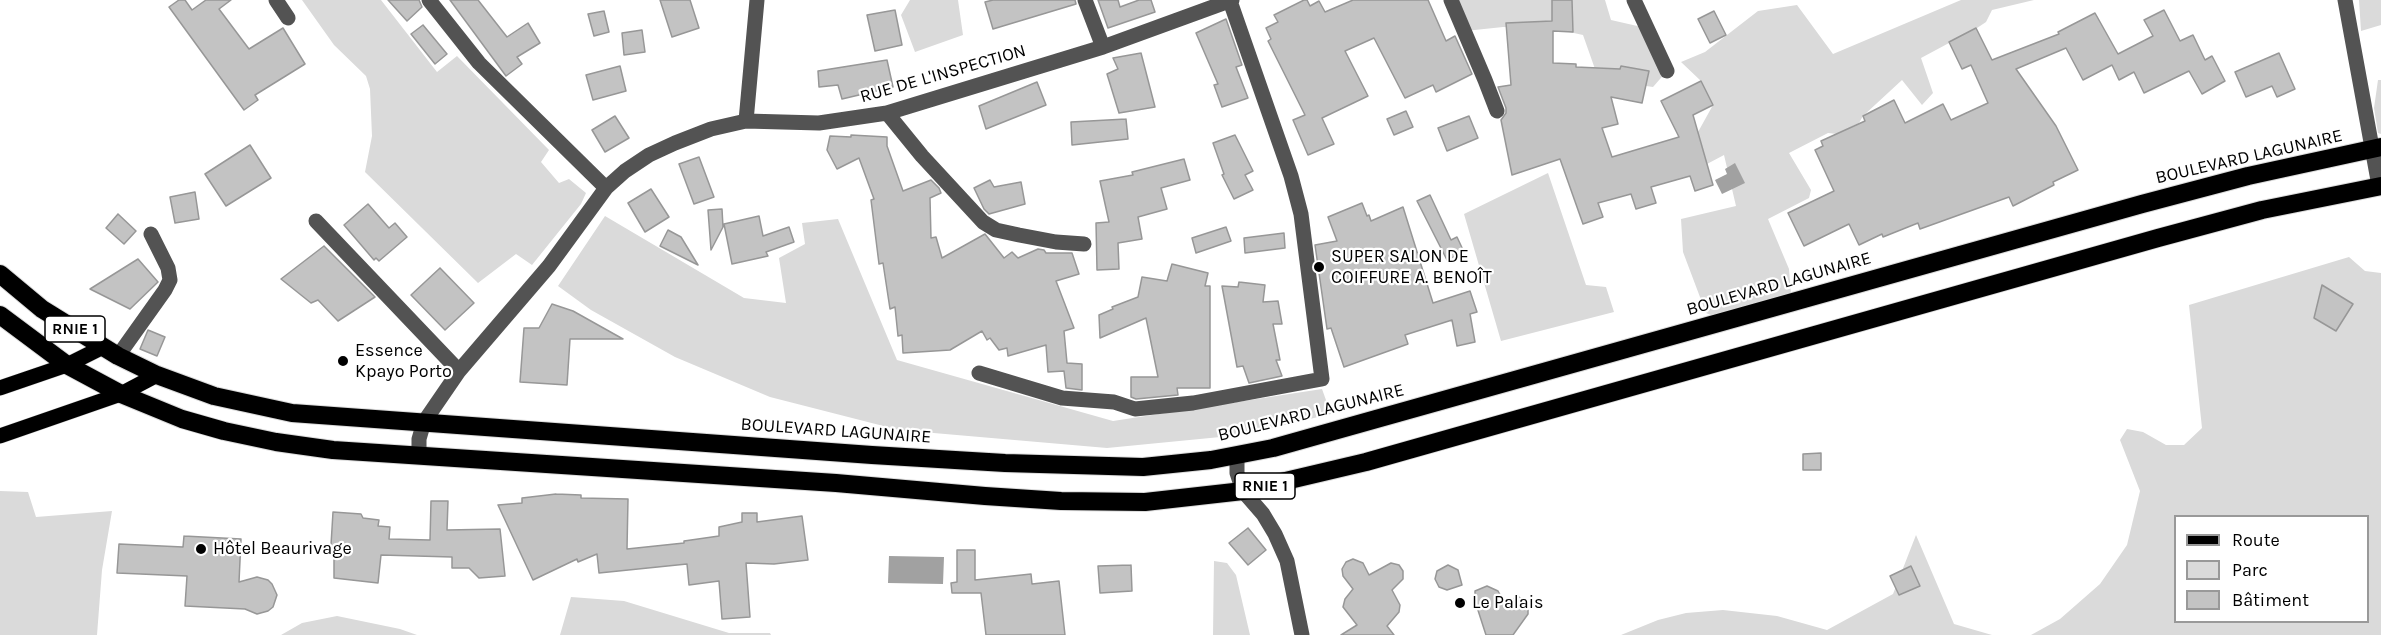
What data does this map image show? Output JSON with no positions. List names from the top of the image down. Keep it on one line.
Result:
{"streets":{"highway":["BOULEVARD LAGUNAIRE","RNIE 1"],"street":["RUE DE L'INSPECTION"]},"crossings":[["RUE DE L'INSPECTION","BOULEVARD LAGUNAIRE"],["RUE DE L'INSPECTION","RNIE 1"],["BOULEVARD LAGUNAIRE","RNIE 1"]],"places":["SUPER SALON DE COIFFURE A. BENOÎT","Essence Kpayo Porto","Hôtel Beaurivage","Le Palais"],"legend":["Route","Parc","Bâtiment"]}
